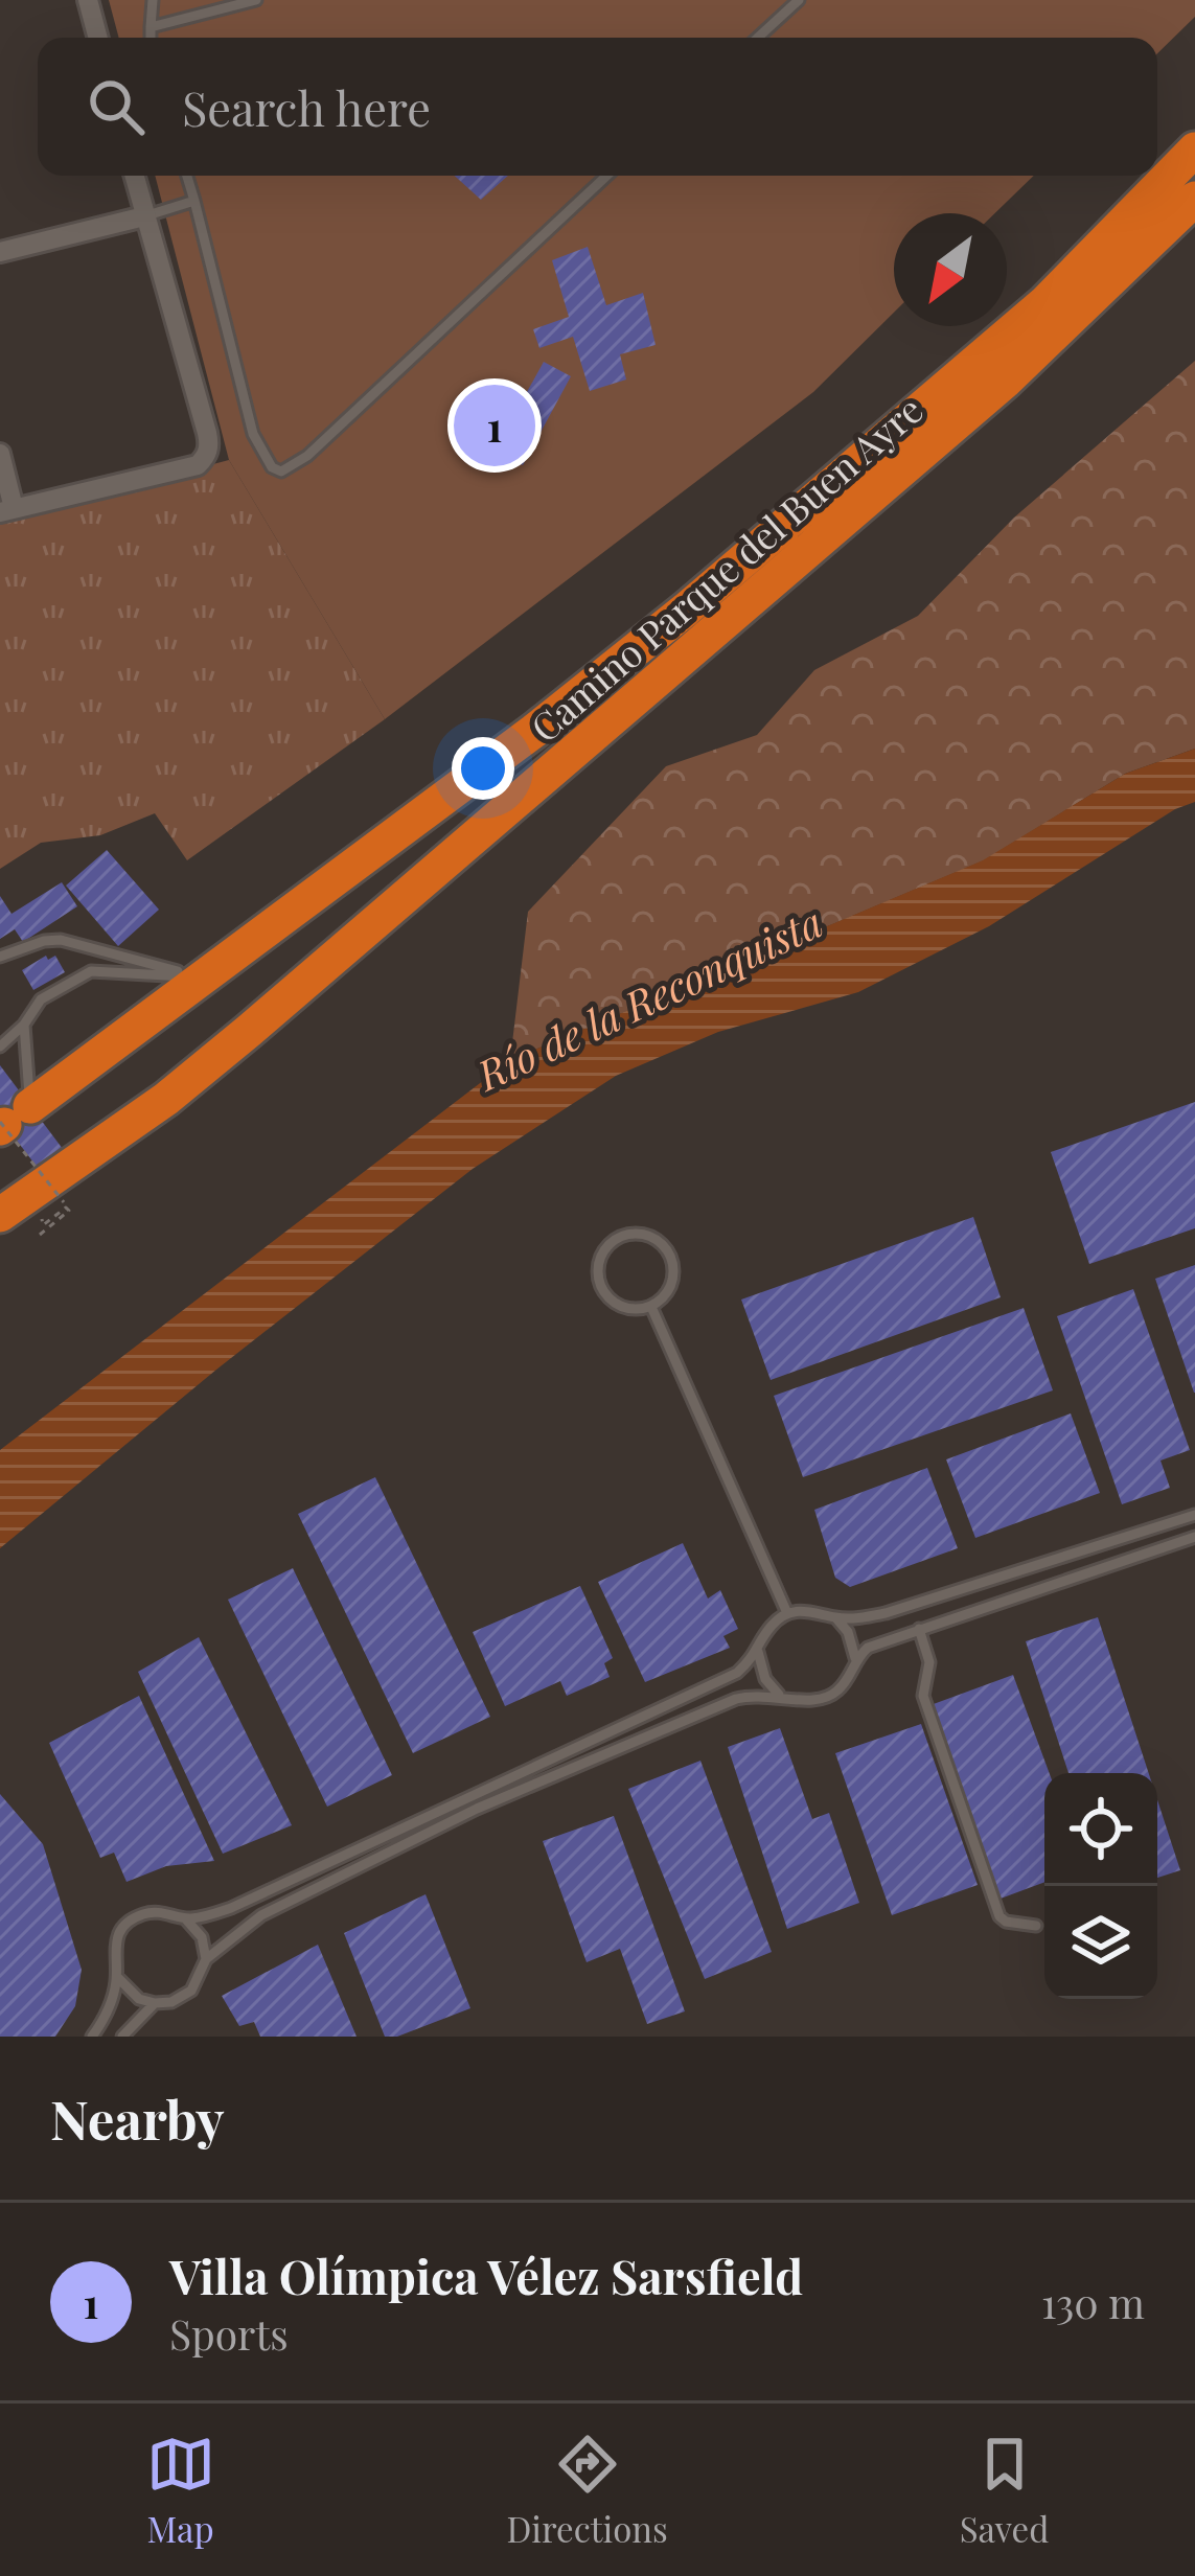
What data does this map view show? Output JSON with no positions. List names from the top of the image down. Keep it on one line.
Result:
{"streets":{"highway":["Camino Parque del Buen Ayre"]},"water":["Río de la Reconquista"],"north":"bottom left","page":{"search":"Search here","pins":"1","heading":"Nearby","list":[{"mark":"1","name":"Villa Olímpica Vélez Sarsfield","note":"Sports","value":"130 m"}],"nav":["Map","Directions","Saved"]}}
